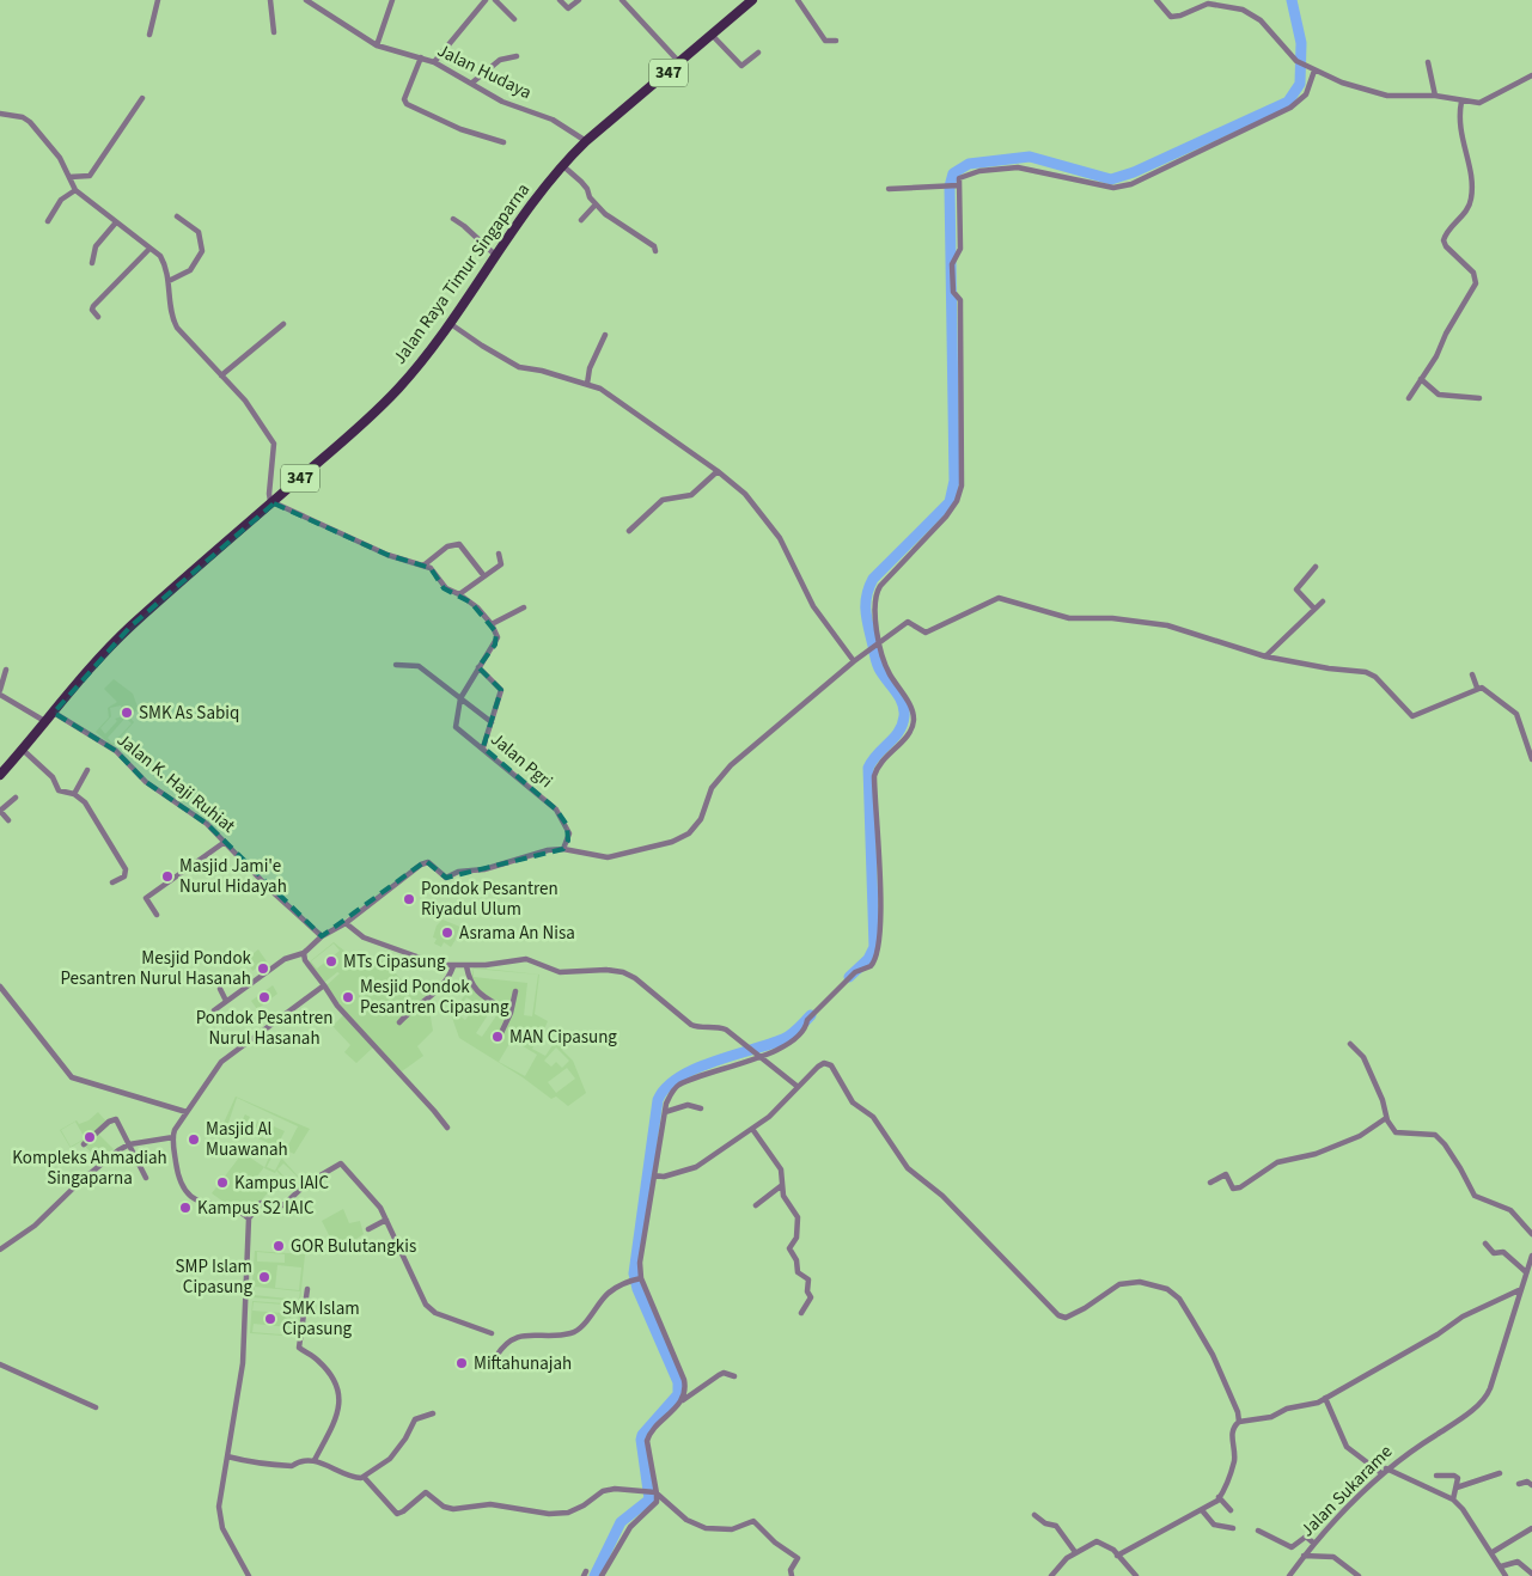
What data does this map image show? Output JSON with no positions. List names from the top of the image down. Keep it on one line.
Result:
{"streets":{"main road":["347","Jalan Raya Timur Singaparna"],"street":["Jalan Hudaya","Jalan Pgri","Jalan K. Haji Ruhiat","Jalan Sukarame"]},"crossings":[["Jalan Hudaya","Jalan Raya Timur Singaparna"],["Jalan Raya Timur Singaparna","Jalan K. Haji Ruhiat"]],"places":["SMK As Sabiq","Masjid Jami'e Nurul Hidayah","Pondok Pesantren Riyadul Ulum","Asrama An Nisa","MTs Cipasung","Mesjid Pondok Pesantren Nurul Hasanah","Pondok Pesantren Nurul Hasanah","Mesjid Pondok Pesantren Cipasung","MAN Cipasung","Kompleks Ahmadiah Singaparna","Masjid Al Muawanah","Kampus IAIC","Kampus S2 IAIC","GOR Bulutangkis","SMP Islam Cipasung","SMK Islam Cipasung","Miftahunajah"]}
